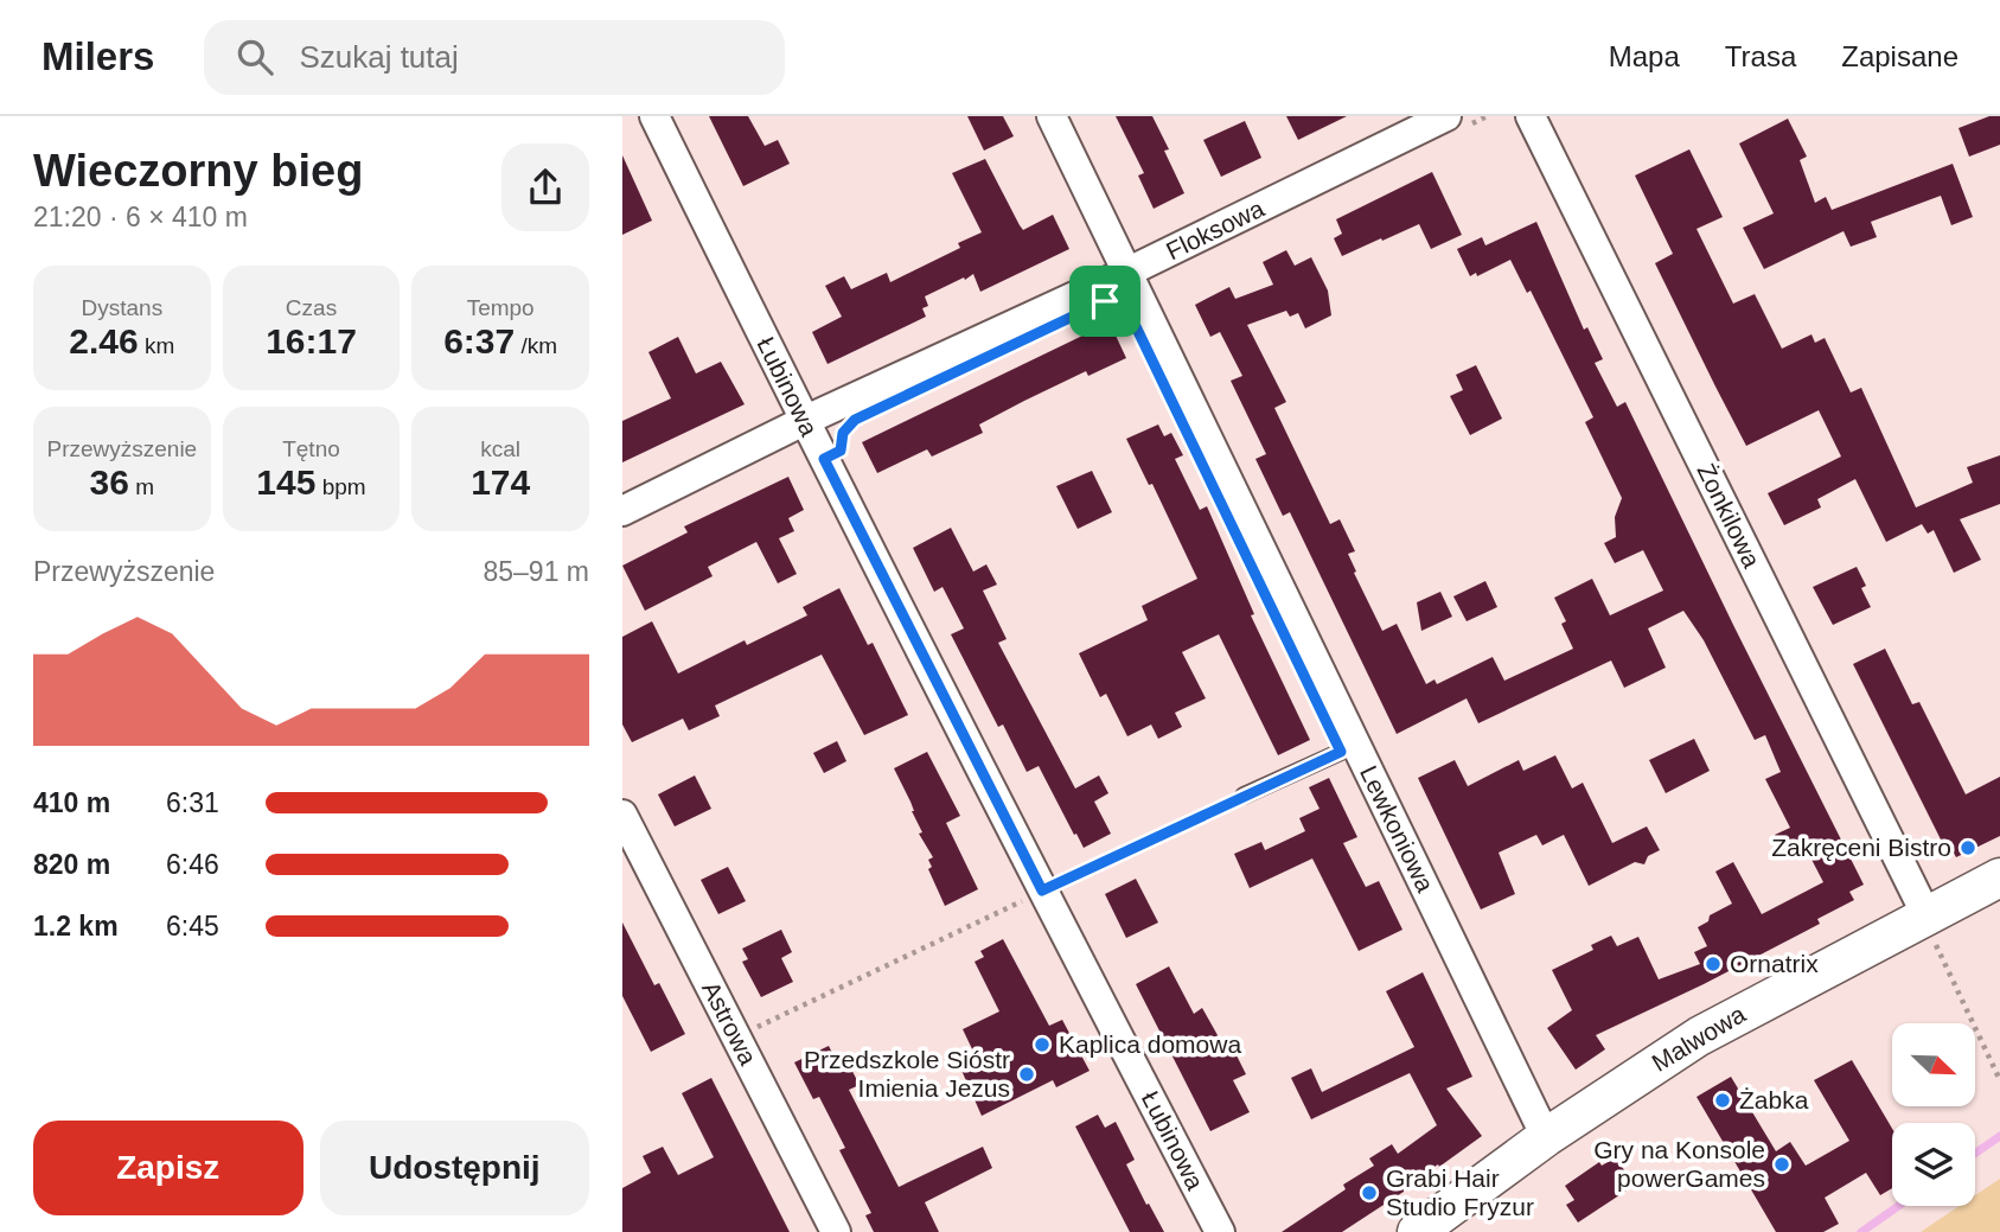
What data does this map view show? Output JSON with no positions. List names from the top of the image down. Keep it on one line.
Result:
{"streets":{"street":["Floksowa","Łubinowa","Żonkilowa","Lewkoniowa","Astrowa","Malwowa"]},"crossings":[["Floksowa","Łubinowa"],["Floksowa","Lewkoniowa"],["Żonkilowa","Malwowa"],["Lewkoniowa","Malwowa"]],"places":["Zakręceni Bistro","Ornatrix","Kaplica domowa","Przedszkole Sióstr Imienia Jezus","Żabka","Gry na Konsole powerGames","Grabi Hair Studio Fryzur"],"north":"bottom right","page":{"header":"Milers","search":"Szukaj tutaj","nav":["Mapa","Trasa","Zapisane"],"heading":["Wieczorny bieg","21:20 · 6 × 410 m"],"stats":[["Dystans","2.46 km"],["Czas","16:17"],["Tempo","6:37 /km"],["Przewyższenie","36 m"],["Tętno","145 bpm"],["kcal","174"]],"chart":["Przewyższenie","85–91 m"],"list":[{"name":"410 m","note":"6:31"},{"name":"820 m","note":"6:46"},{"name":"1.2 km","note":"6:45"}],"buttons":["Zapisz","Udostępnij"]}}
